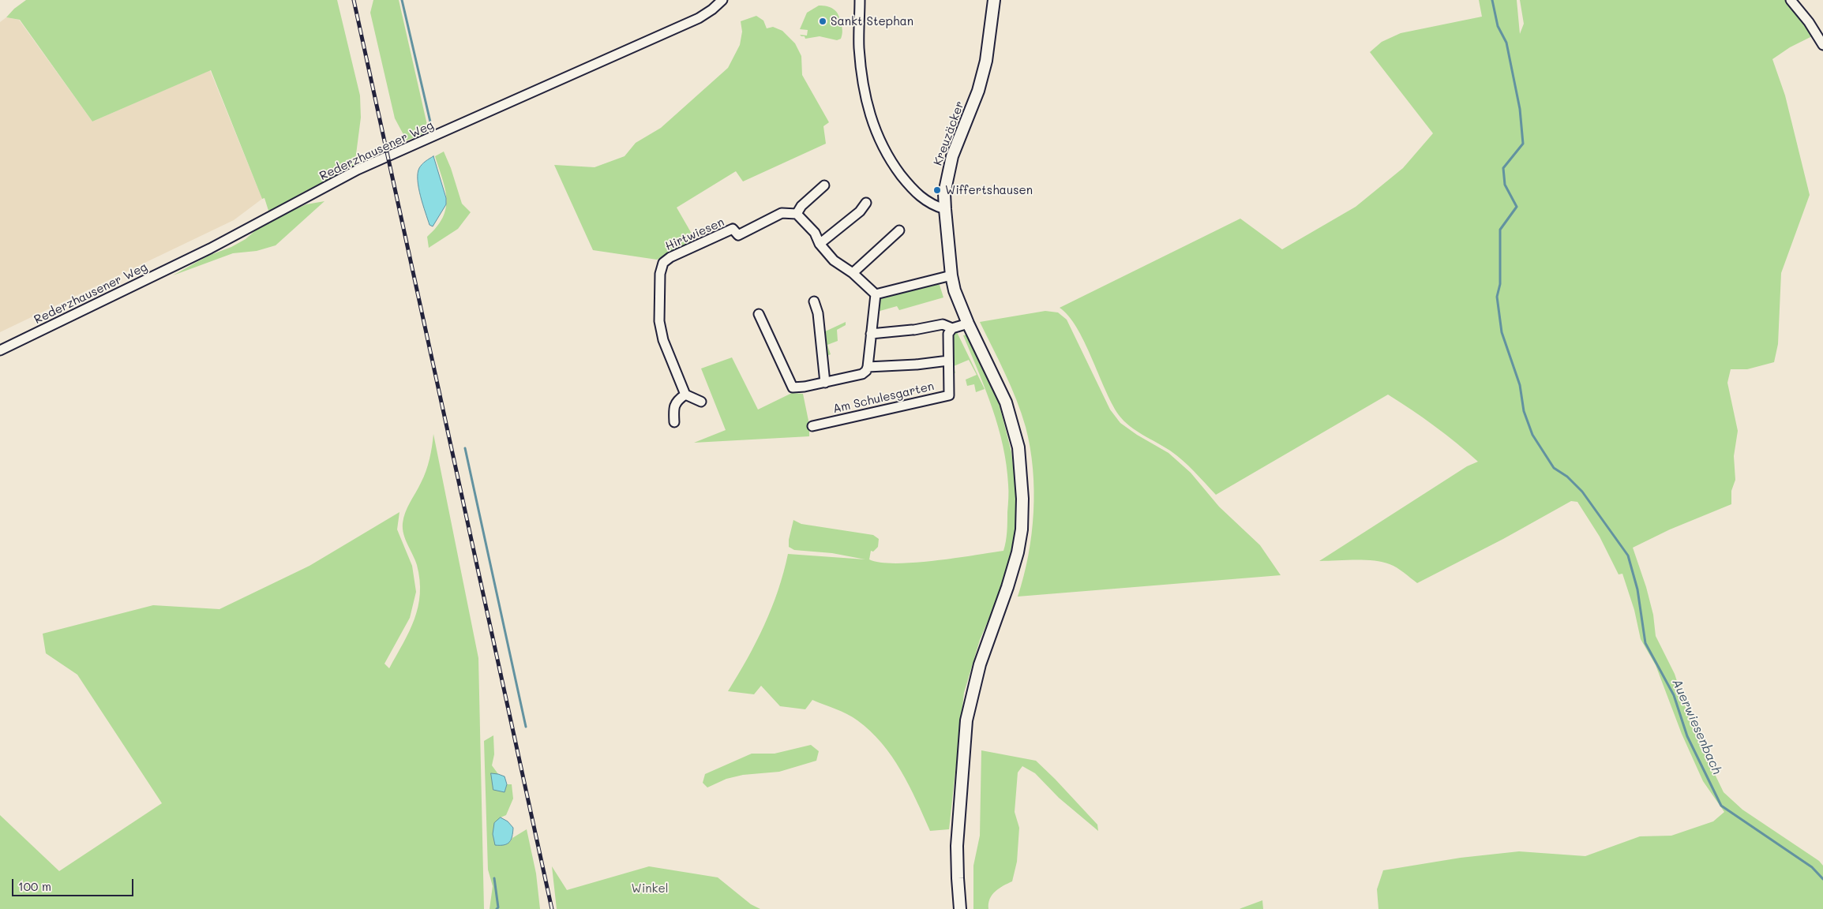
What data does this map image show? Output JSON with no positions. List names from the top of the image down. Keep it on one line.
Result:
{"streets":{"street":["Kreuzäcker","Rederzhausener Weg","Hirtwiesen","Am Schulesgarten"]},"water":["Auerwiesenbach"],"parks":["Winkel"],"places":["Sankt Stephan","Wiffertshausen"],"scale_bar":"100 m"}
